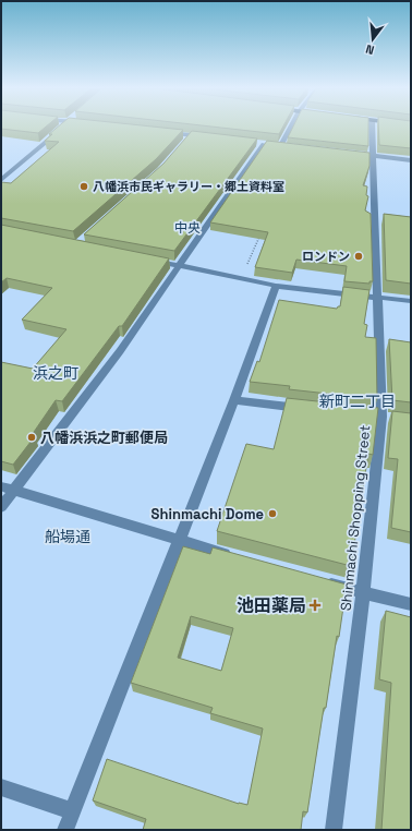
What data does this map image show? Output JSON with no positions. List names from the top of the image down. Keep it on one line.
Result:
{"streets":{"street":["Shinmachi Shopping Street"]},"districts":["中央","浜之町","新町二丁目","船場通"],"places":{"other":["八幡浜市民ギャラリー・郷土資料室","ロンドン","八幡浜浜之町郵便局","Shinmachi Dome"],"health":["池田薬局"]},"north":"bottom"}
